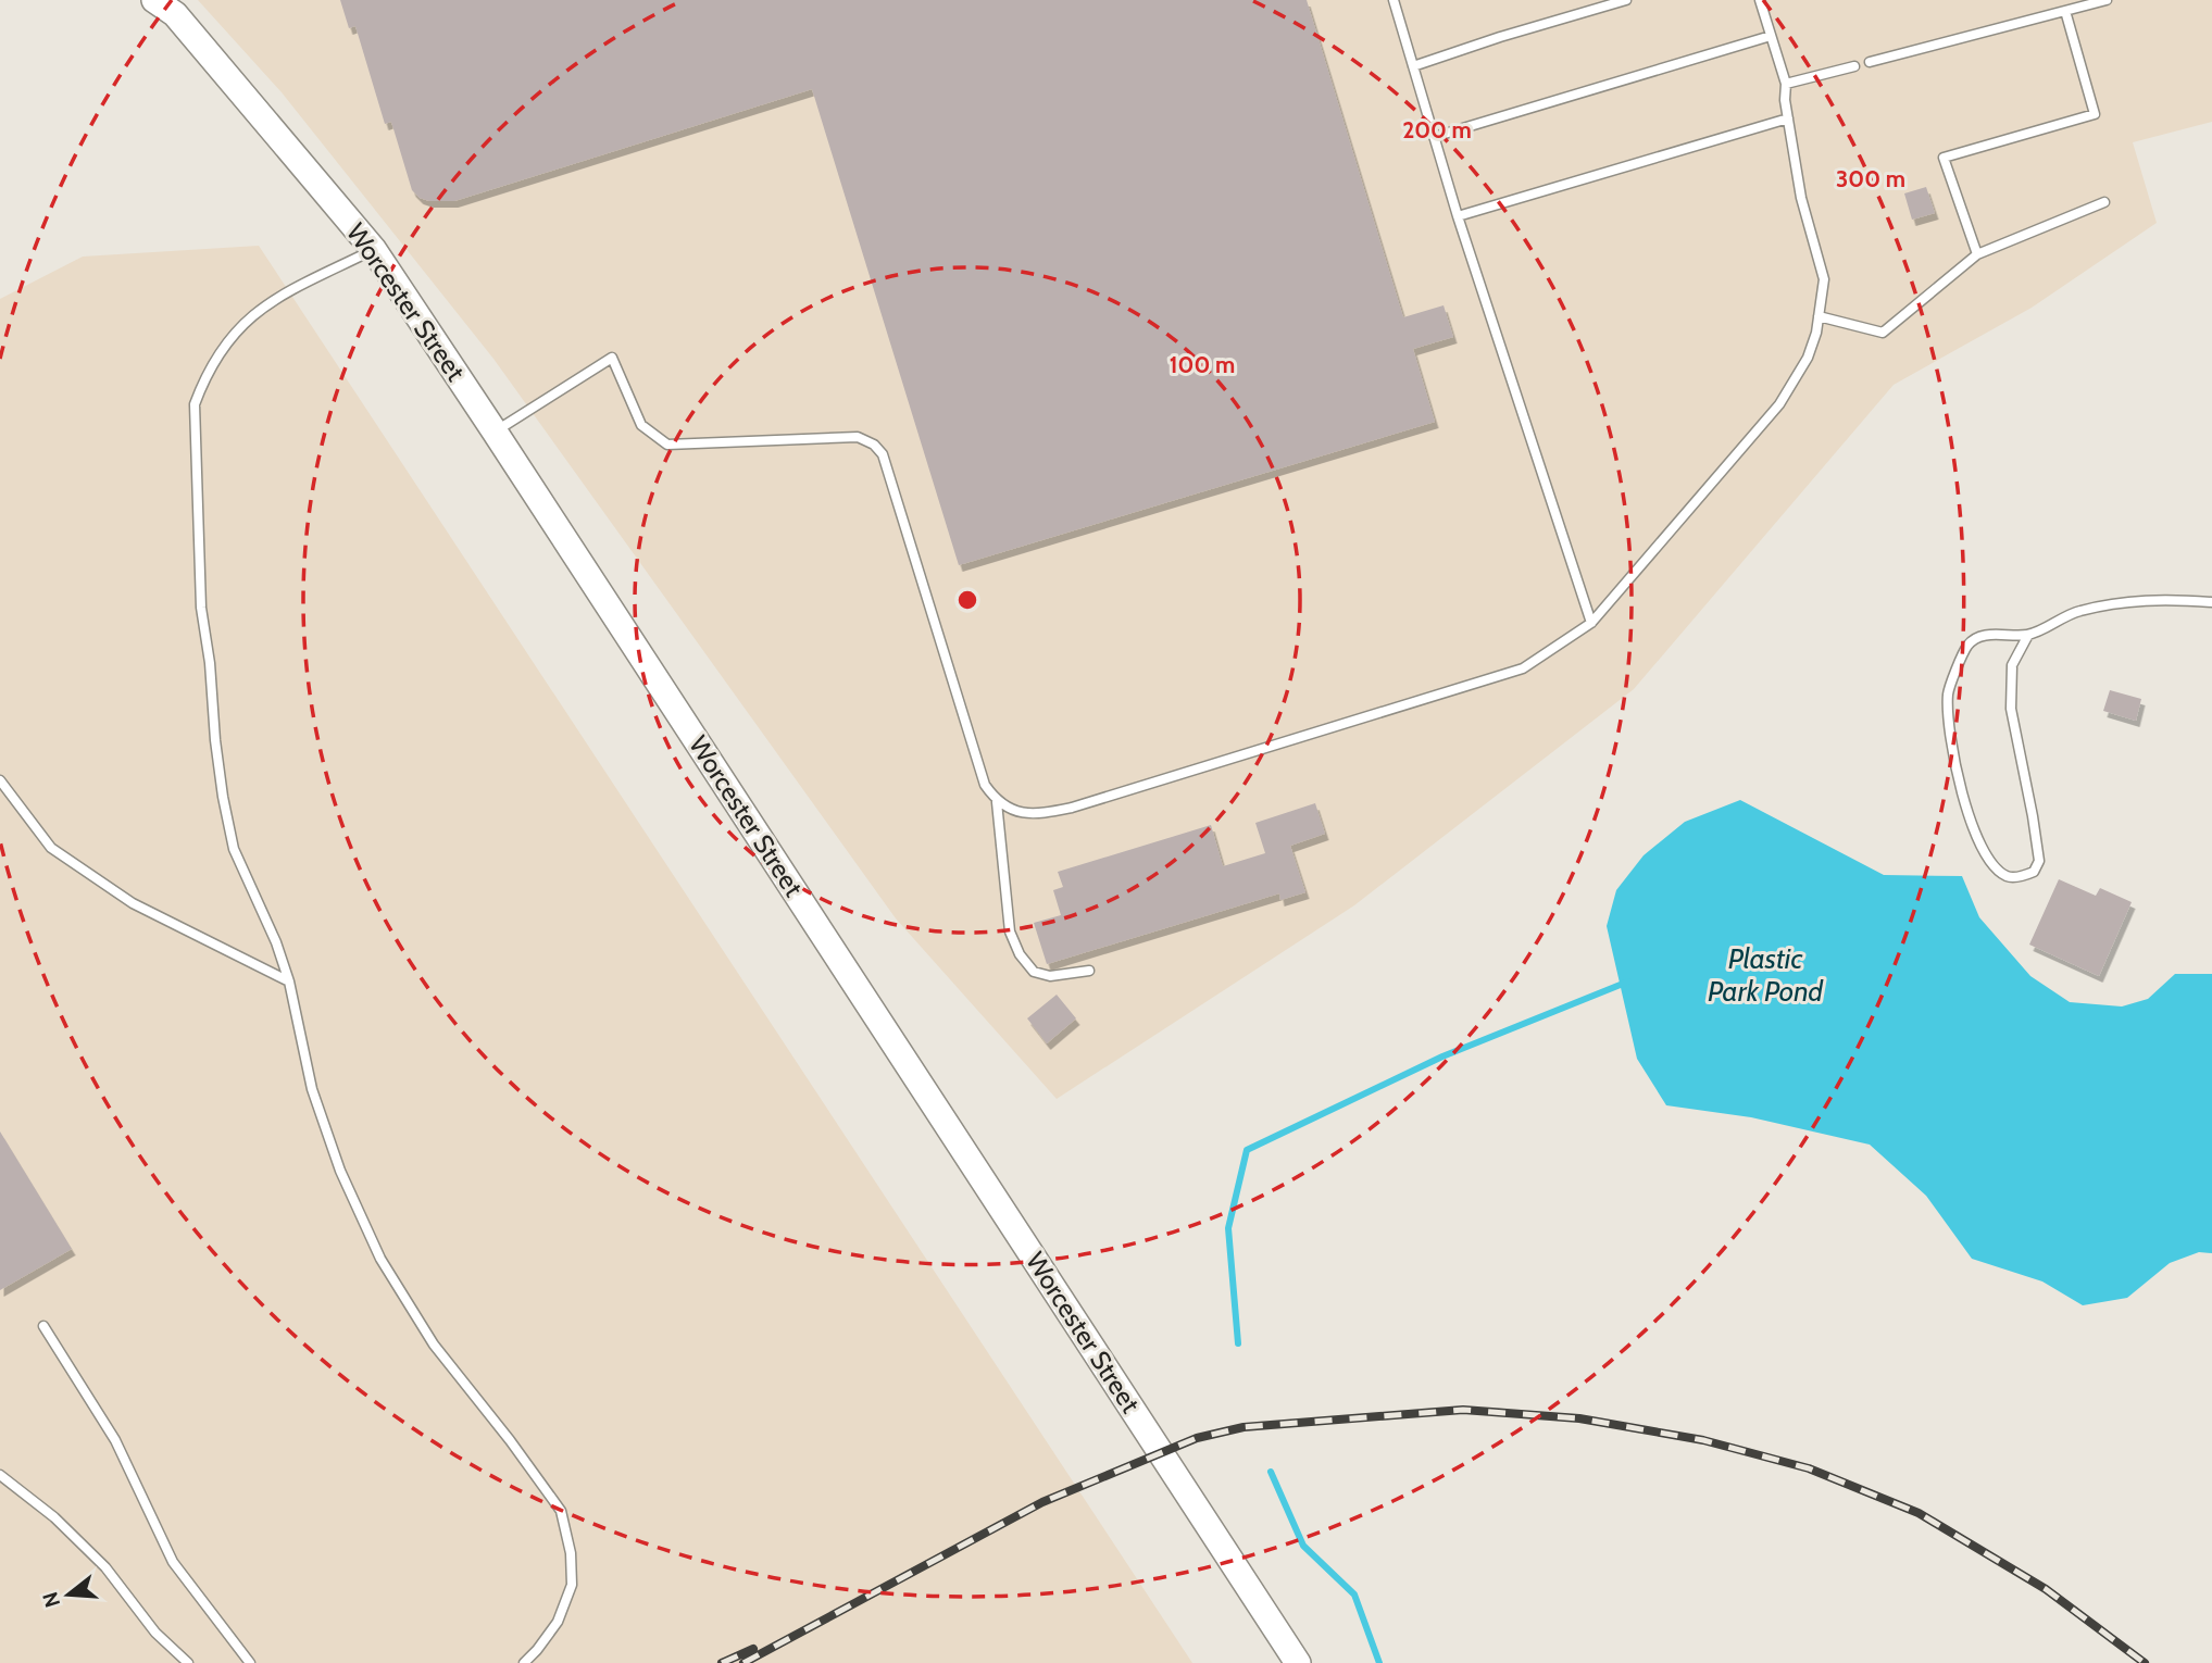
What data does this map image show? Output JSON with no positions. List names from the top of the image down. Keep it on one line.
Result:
{"streets":{"main road":["Worcester Street"]},"water":["Plastic Park Pond"],"north":"left","rings":["200 m","300 m","100 m"]}
